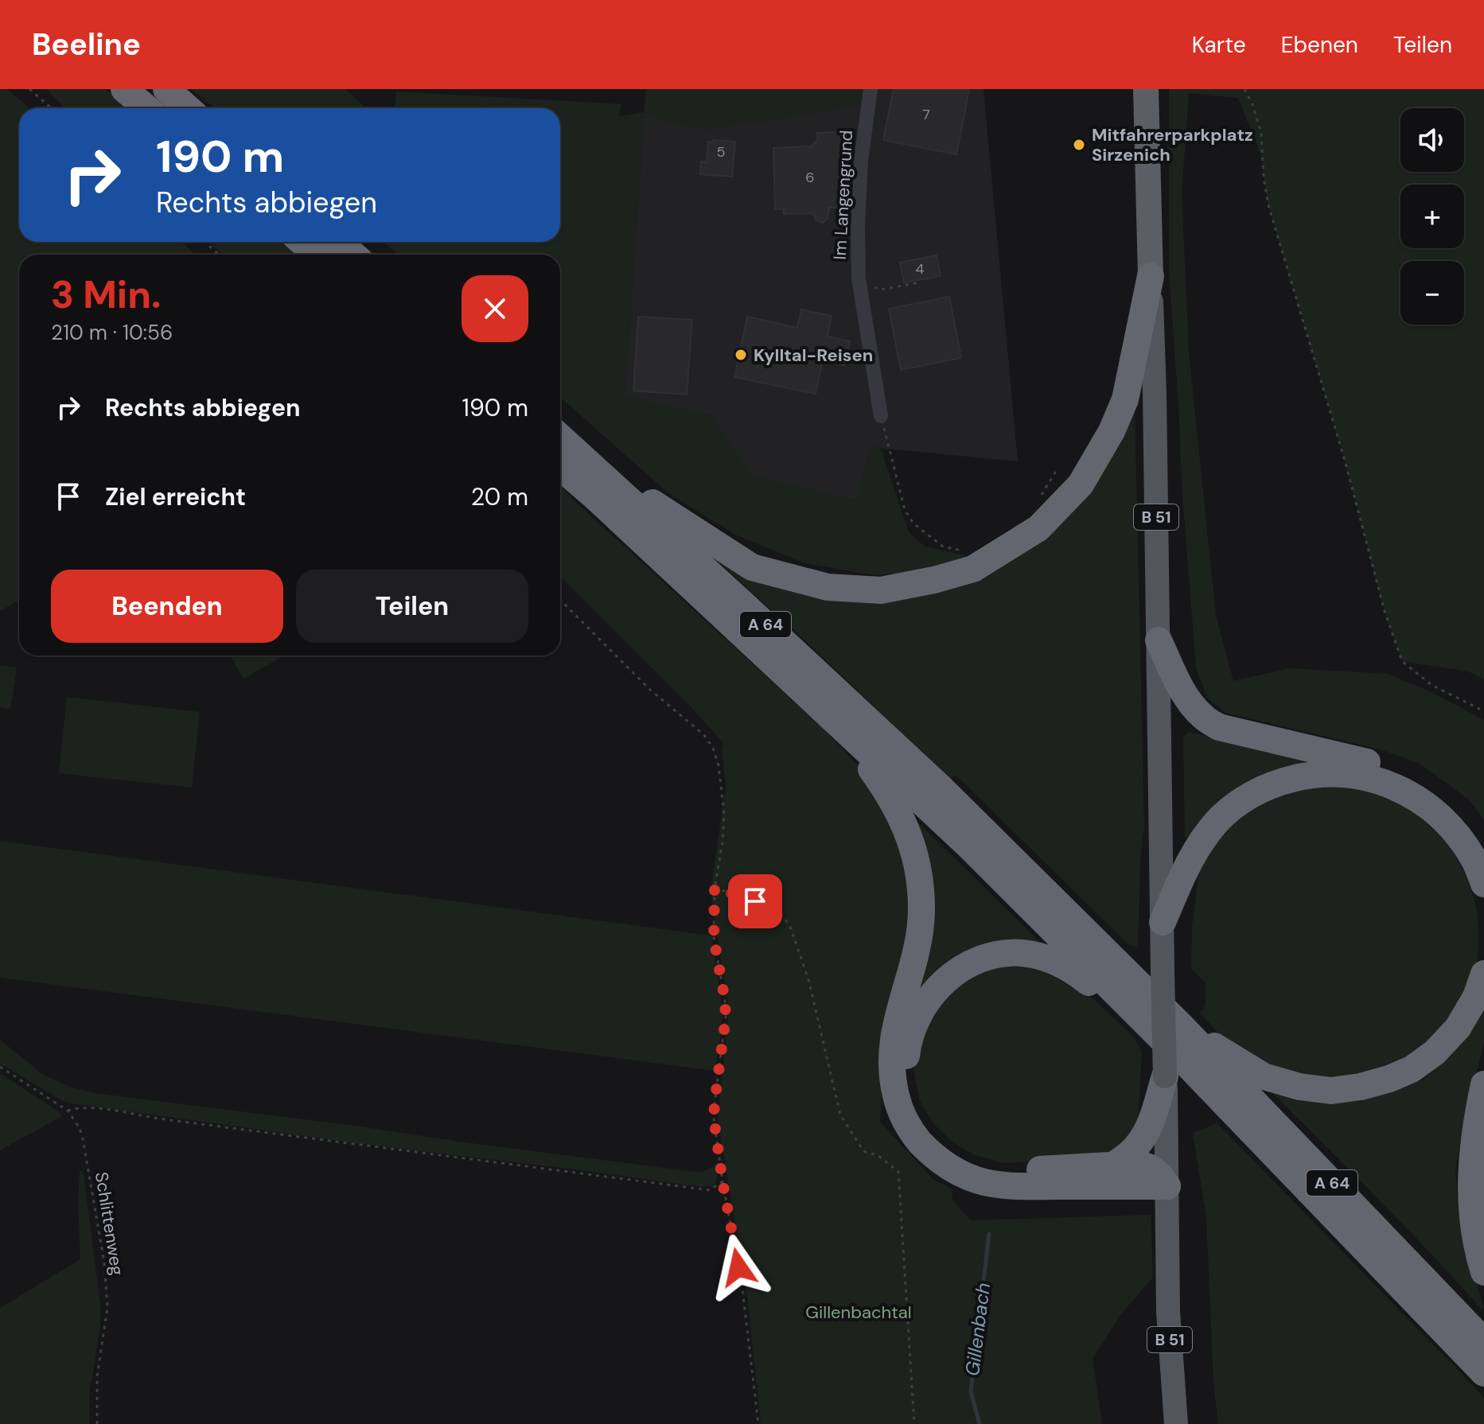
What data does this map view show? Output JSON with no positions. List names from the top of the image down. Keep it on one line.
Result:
{"streets":{"highway":["B 51","A 64"],"street":["Im Langengrund"],"path":["Schlittenweg"]},"crossings":[["B 51","A 64"]],"water":["Gillenbach"],"parks":["Gillenbachtal"],"places":["Mitfahrerparkplatz Sirzenich","Kylltal-Reisen"],"house_numbers":["7","5","6","4"],"page":{"header":"Beeline","nav":["Karte","Ebenen","Teilen"],"map_buttons":["+","−"],"turn":["190 m","Rechts abbiegen"],"heading":["3 Min.","210 m · 10:56"],"list":[{"name":"Rechts abbiegen","value":"190 m"},{"name":"Ziel erreicht","value":"20 m"}],"buttons":["Beenden","Teilen"]}}
